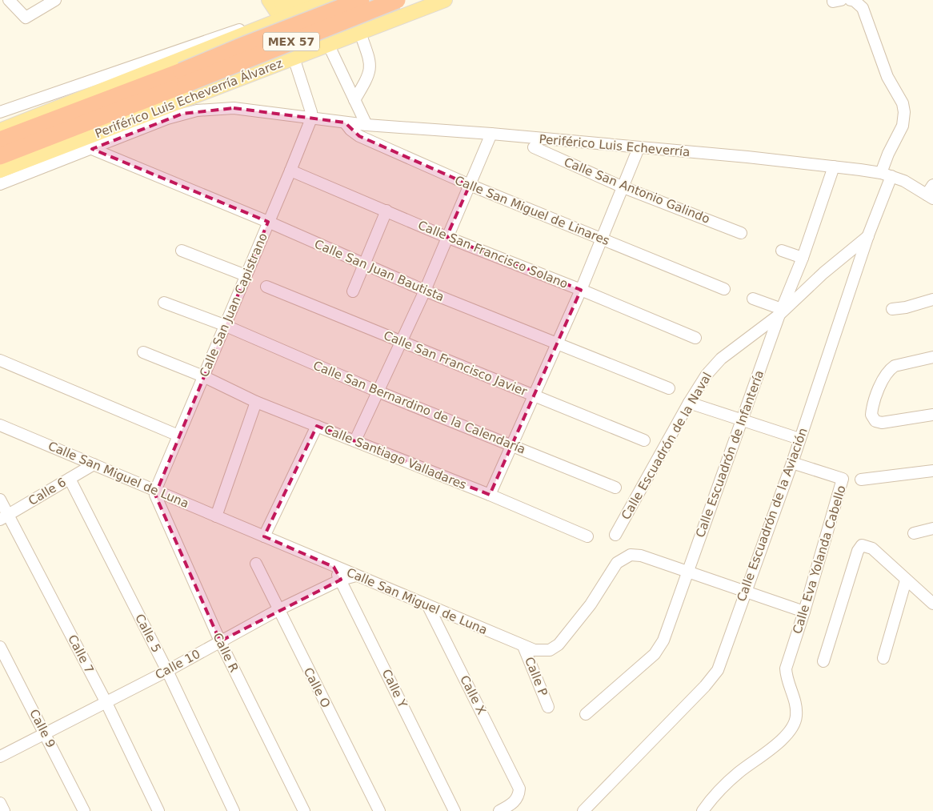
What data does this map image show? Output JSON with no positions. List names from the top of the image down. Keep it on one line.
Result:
{"streets":{"highway":["MEX 57","Periférico Luis Echeverría Álvarez"],"street":["Periférico Luis Echeverría","Calle San Antonio Galindo","Calle San Miguel de Linares","Calle San Francisco Solano","Calle San Juan Bautista","Calle San Juan Capistrano","Calle San Francisco Javier","Calle San Bernardino de la Calendaría","Calle Escuadrón de la Naval","Calle Escuadrón de Infantería","Calle Santiago Valladares","Calle San Miguel de Luna","Calle 6","Calle Escuadrón de la Aviación","Calle Eva Yolanda Cabello","Calle 5","Calle R","Calle 7","Calle 10","Calle P","Calle O","Calle Y","Calle X","Calle 9"]},"crossings":[["Periférico Luis Echeverría Álvarez","Periférico Luis Echeverría"],["Periférico Luis Echeverría Álvarez","Calle San Juan Bautista"],["Periférico Luis Echeverría","Calle San Miguel de Linares"],["Periférico Luis Echeverría","Calle San Juan Capistrano"],["Periférico Luis Echeverría","Calle Escuadrón de Infantería"],["Periférico Luis Echeverría","Calle Escuadrón de la Aviación"],["Calle San Francisco Solano","Calle San Juan Capistrano"],["Calle San Juan Bautista","Calle San Juan Capistrano"],["Calle San Juan Capistrano","Calle San Bernardino de la Calendaría"],["Calle San Juan Capistrano","Calle Santiago Valladares"],["Calle San Juan Capistrano","Calle San Miguel de Luna"],["Calle San Juan Capistrano","Calle R"],["Calle Escuadrón de la Naval","Calle Escuadrón de Infantería"],["Calle Escuadrón de la Naval","Calle Escuadrón de la Aviación"],["Calle Escuadrón de Infantería","Calle San Miguel de Luna"],["Calle San Miguel de Luna","Calle 6"],["Calle San Miguel de Luna","Calle Escuadrón de la Aviación"],["Calle San Miguel de Luna","Calle Eva Yolanda Cabello"],["Calle San Miguel de Luna","Calle R"],["Calle San Miguel de Luna","Calle 10"],["Calle San Miguel de Luna","Calle P"],["Calle San Miguel de Luna","Calle Y"],["Calle San Miguel de Luna","Calle X"],["Calle 6","Calle 5"],["Calle 6","Calle 7"],["Calle Escuadrón de la Aviación","Calle Eva Yolanda Cabello"],["Calle 5","Calle 10"],["Calle R","Calle 10"],["Calle 7","Calle 10"],["Calle 10","Calle O"],["Calle 10","Calle Y"],["Calle 10","Calle 9"]]}
